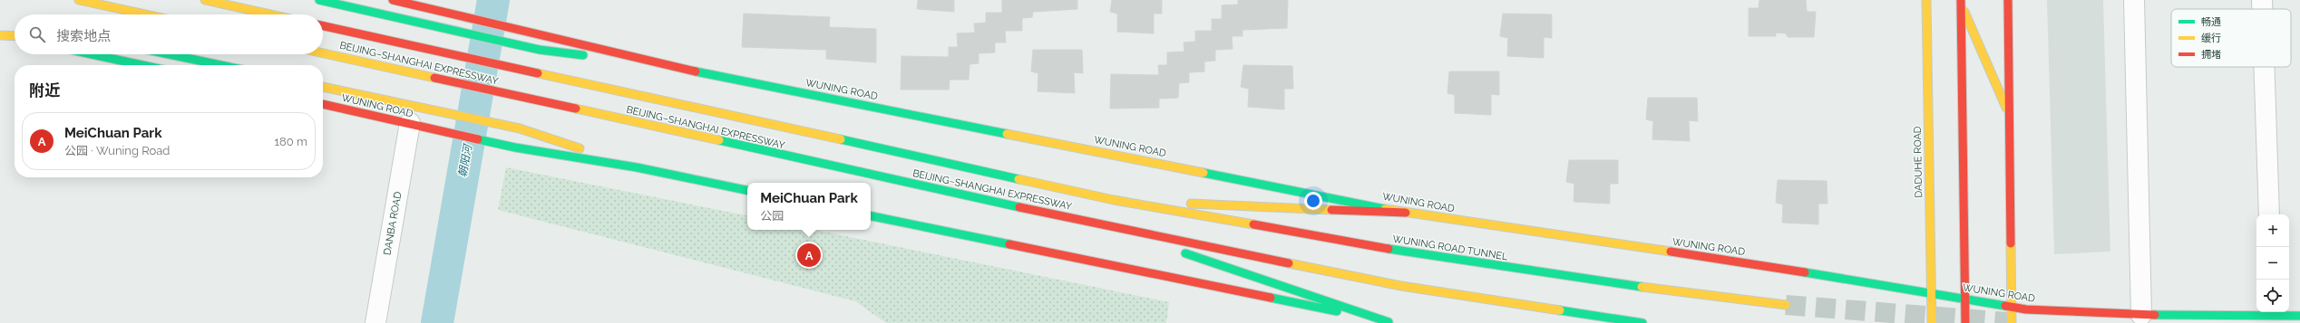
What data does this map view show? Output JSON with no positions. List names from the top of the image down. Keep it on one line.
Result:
{"streets":{"main road":["BEIJING–SHANGHAI EXPRESSWAY","WUNING ROAD","DADUHE ROAD","WUNING ROAD TUNNEL"],"street":["DANBA ROAD"]},"crossings":[["BEIJING–SHANGHAI EXPRESSWAY","WUNING ROAD TUNNEL"],["WUNING ROAD","DADUHE ROAD"],["WUNING ROAD","DANBA ROAD"]],"water":["朝阳河"],"legend":["畅通","缓行","拥堵"],"page":{"search":"搜索地点","heading":"附近","list":[{"mark":"A","name":"MeiChuan Park","note":"公园 · Wuning Road","value":"180 m"}],"popup":["MeiChuan Park","公园"],"map_buttons":["+","−"],"pins":"A"}}
